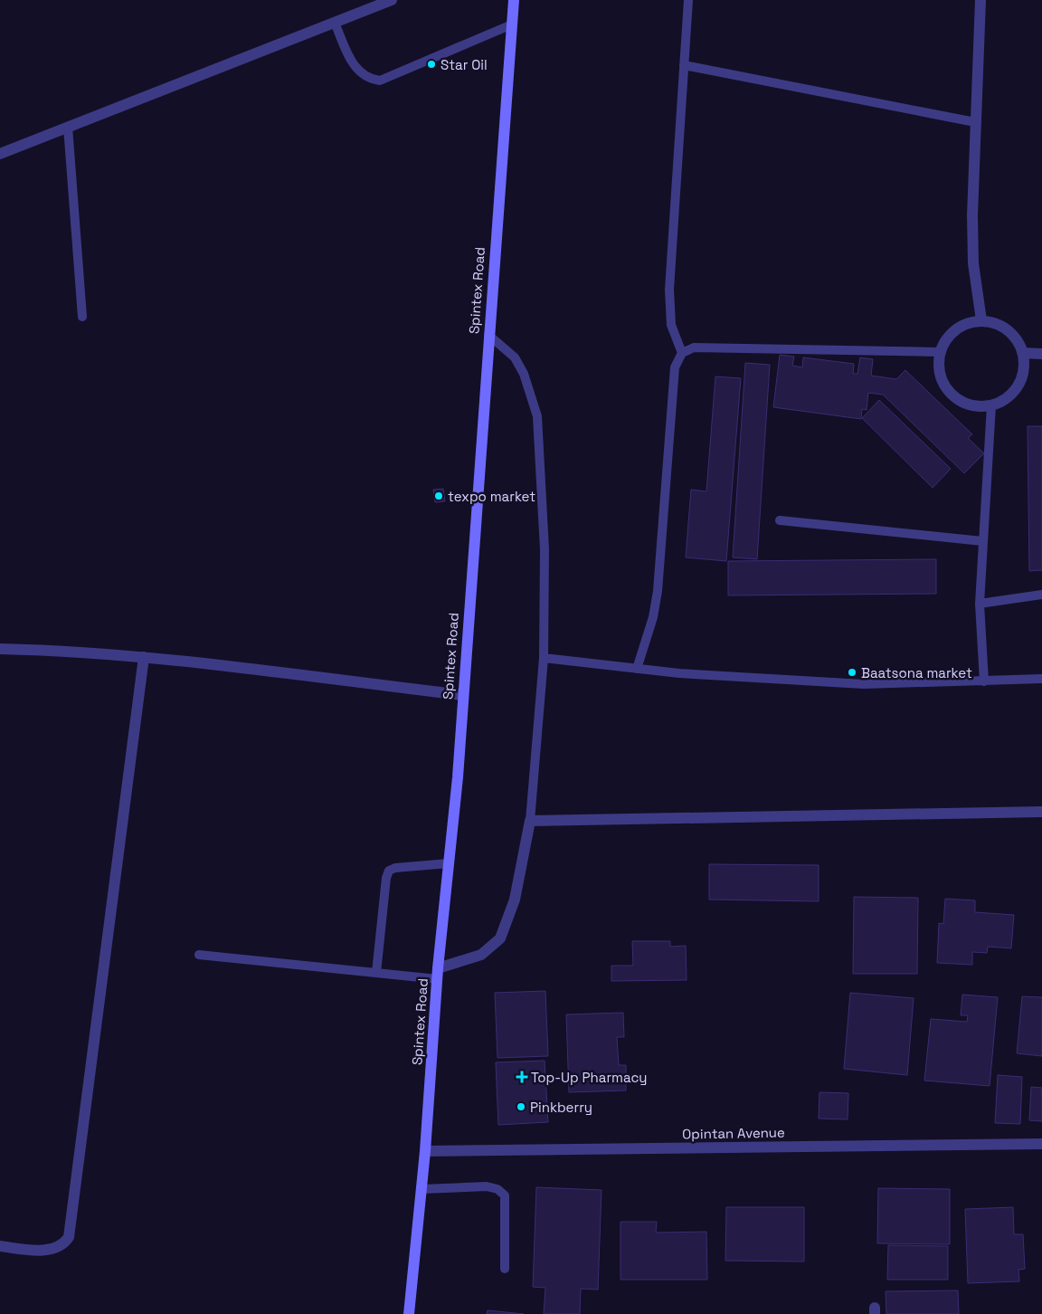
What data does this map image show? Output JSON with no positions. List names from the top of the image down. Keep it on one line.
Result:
{"streets":{"main road":["Spintex Road"],"street":["Opintan Avenue"]},"crossings":[["Spintex Road","Opintan Avenue"]],"places":{"other":["Star Oil","texpo market","Baatsona market","Pinkberry"],"health":["Top-Up Pharmacy"]}}
